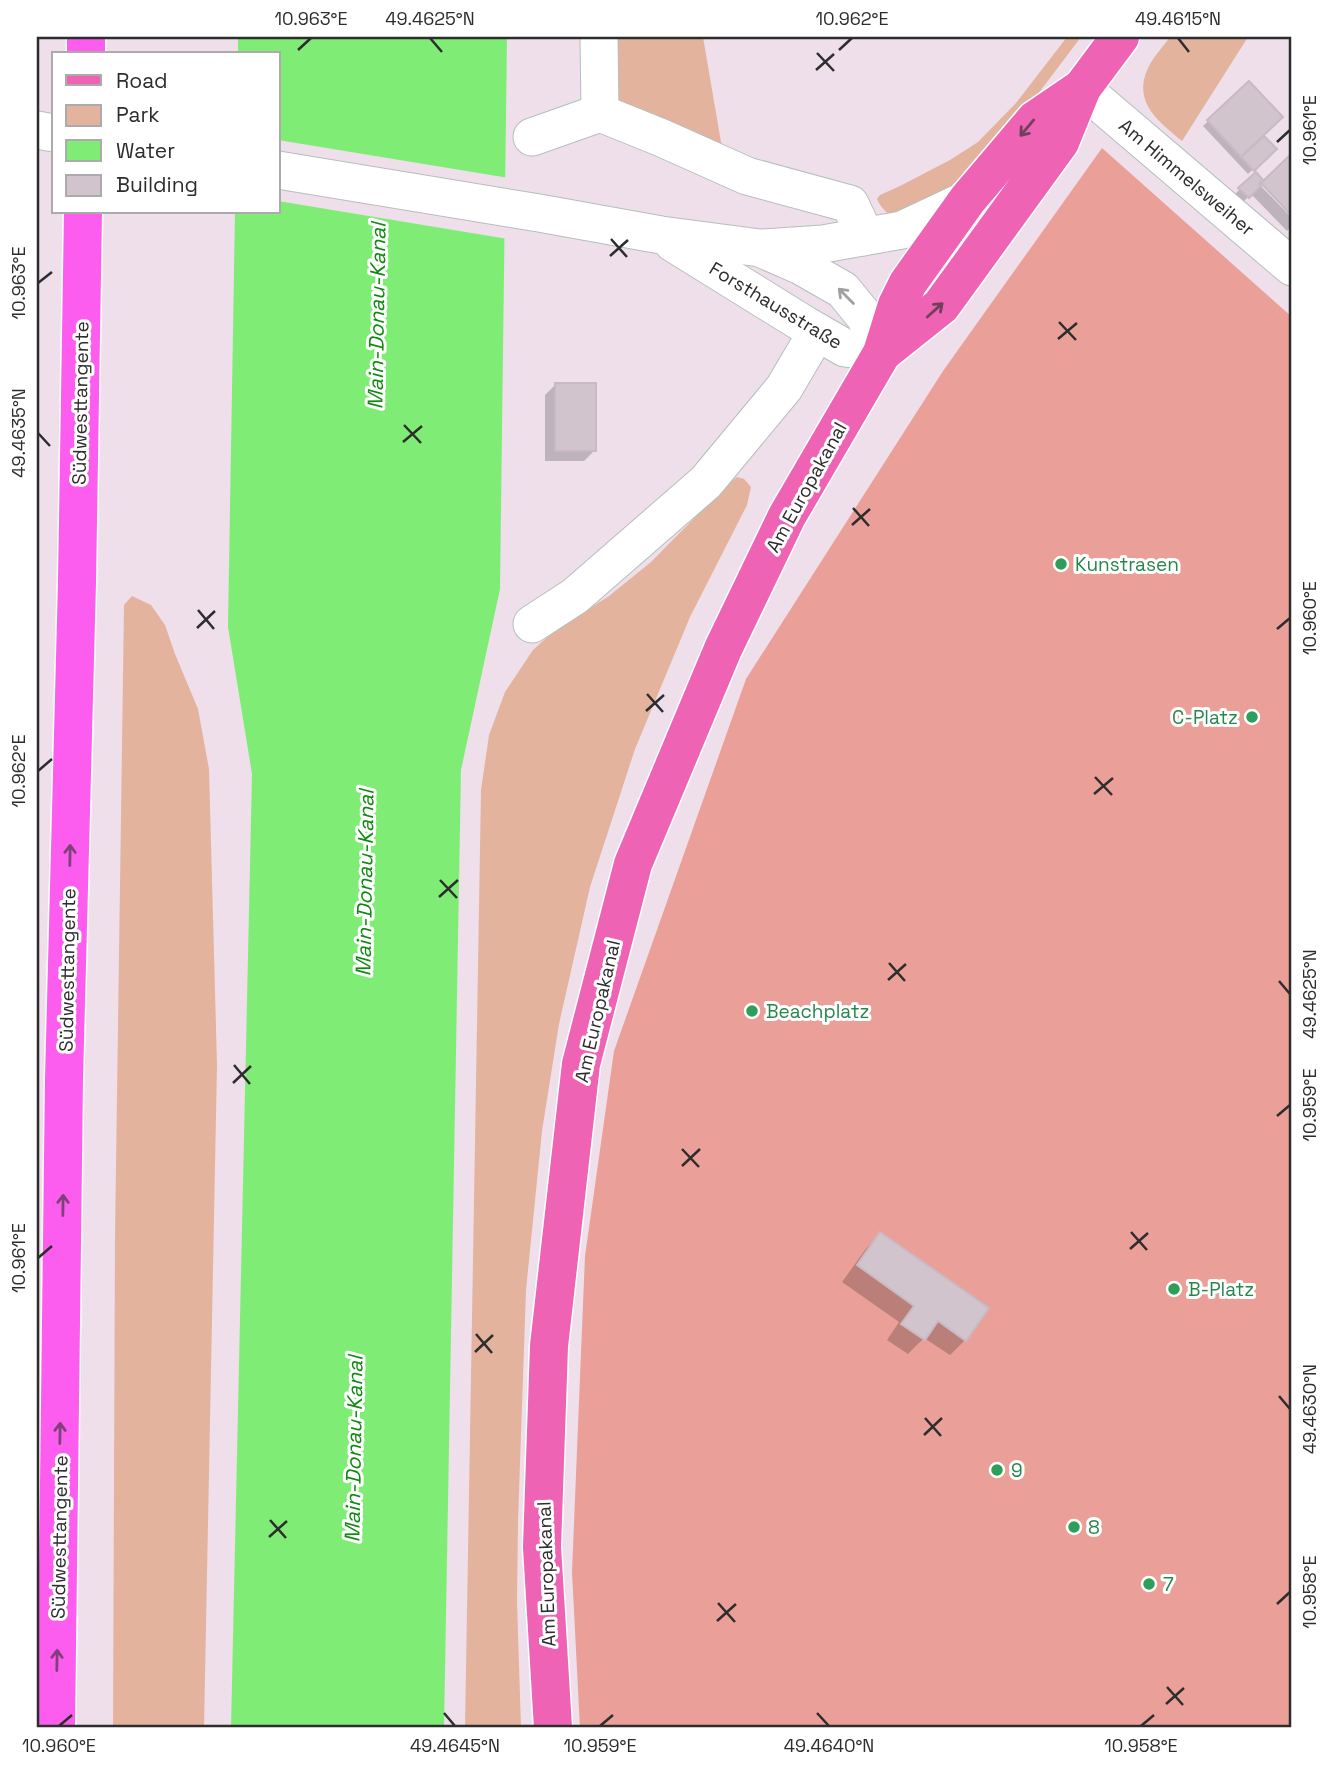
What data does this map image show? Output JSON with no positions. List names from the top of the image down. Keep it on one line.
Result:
{"streets":{"highway":["Südwesttangente"],"main road":["Am Europakanal"],"street":["Am Himmelsweiher","Forsthausstraße"]},"crossings":[["Am Himmelsweiher","Am Europakanal"],["Forsthausstraße","Am Europakanal"]],"one_way":["Südwesttangente"],"water":["Main-Donau-Kanal"],"places":["Kunstrasen","C-Platz","Beachplatz","B-Platz","9","8","7"],"legend":["Road","Park","Water","Building"],"coordinates":["10.963°E","49.4625°N","10.962°E","49.4615°N","10.961°E","49.4635°N","10.960°E","10.959°E","49.4630°N","10.958°E","49.4645°N","49.4640°N"]}
